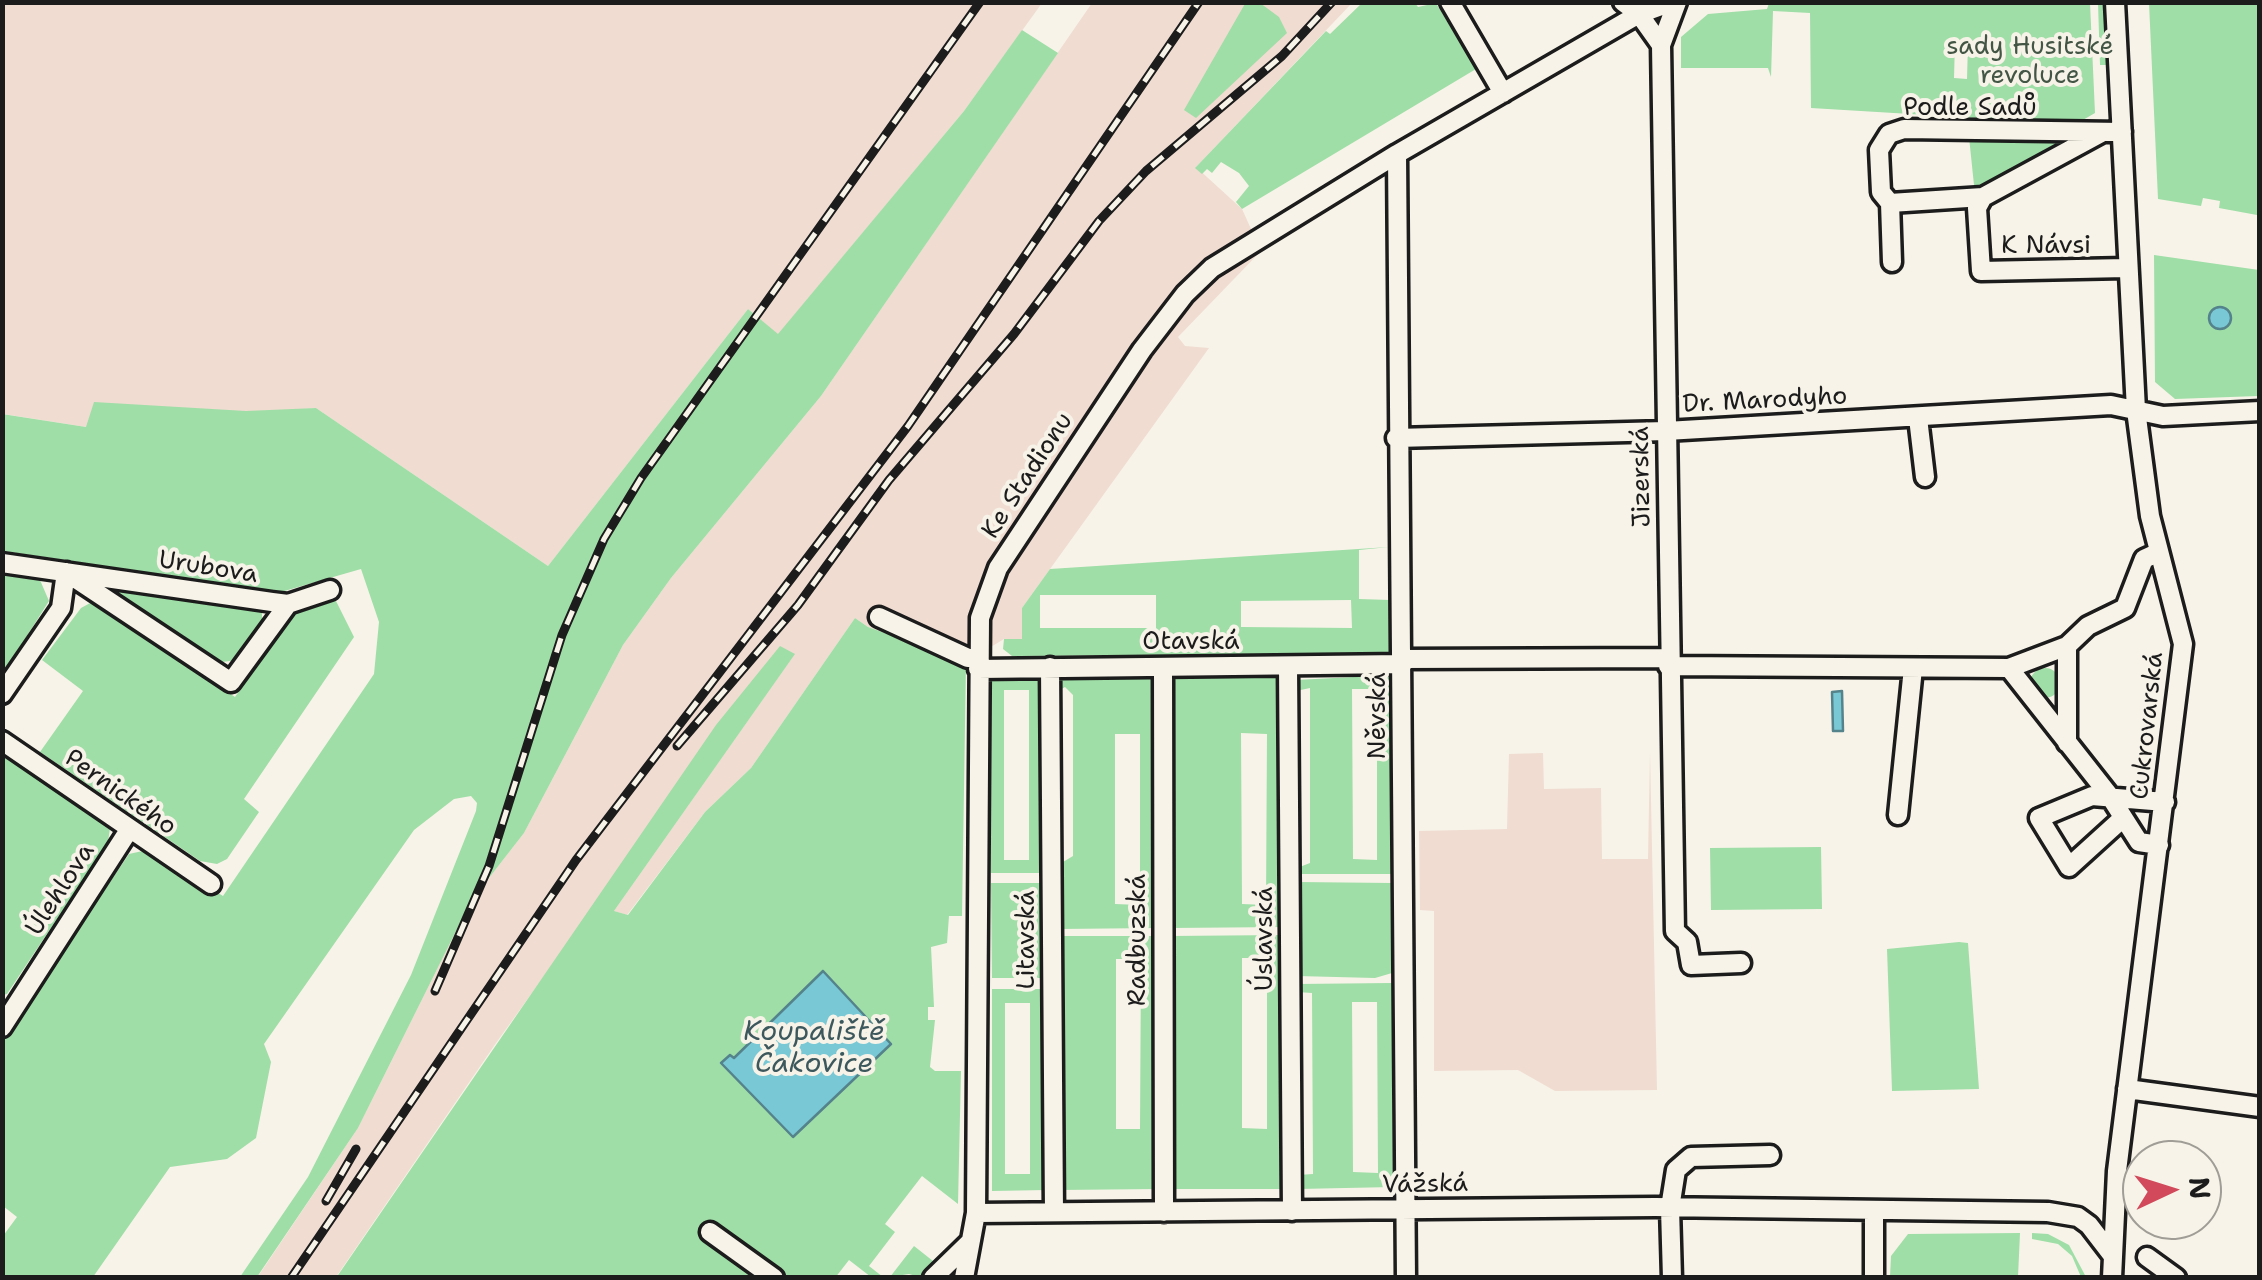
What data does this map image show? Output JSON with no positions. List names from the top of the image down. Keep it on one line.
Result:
{"streets":{"street":["Podle Sadů","K Návsi","Dr. Marodyho","Ke Stadionu","Jizerská","Urubova","Otavská","Něvská","Cukrovarská","Pernického","Úlehlova","Úslavská","Litavská","Radbuzská","Vážská"]},"crossings":[["K Návsi","Cukrovarská"],["Dr. Marodyho","Jizerská"],["Dr. Marodyho","Něvská"],["Dr. Marodyho","Cukrovarská"],["Ke Stadionu","Jizerská"],["Ke Stadionu","Otavská"],["Ke Stadionu","Něvská"],["Ke Stadionu","Vážská"],["Jizerská","Otavská"],["Otavská","Něvská"],["Otavská","Úslavská"],["Otavská","Litavská"],["Otavská","Radbuzská"],["Něvská","Vážská"],["Cukrovarská","Vážská"],["Pernického","Úlehlova"],["Úslavská","Vážská"],["Litavská","Vážská"],["Radbuzská","Vážská"]],"water":["Koupaliště Čakovice"],"parks":["sady Husitské revoluce"],"north":"right"}
